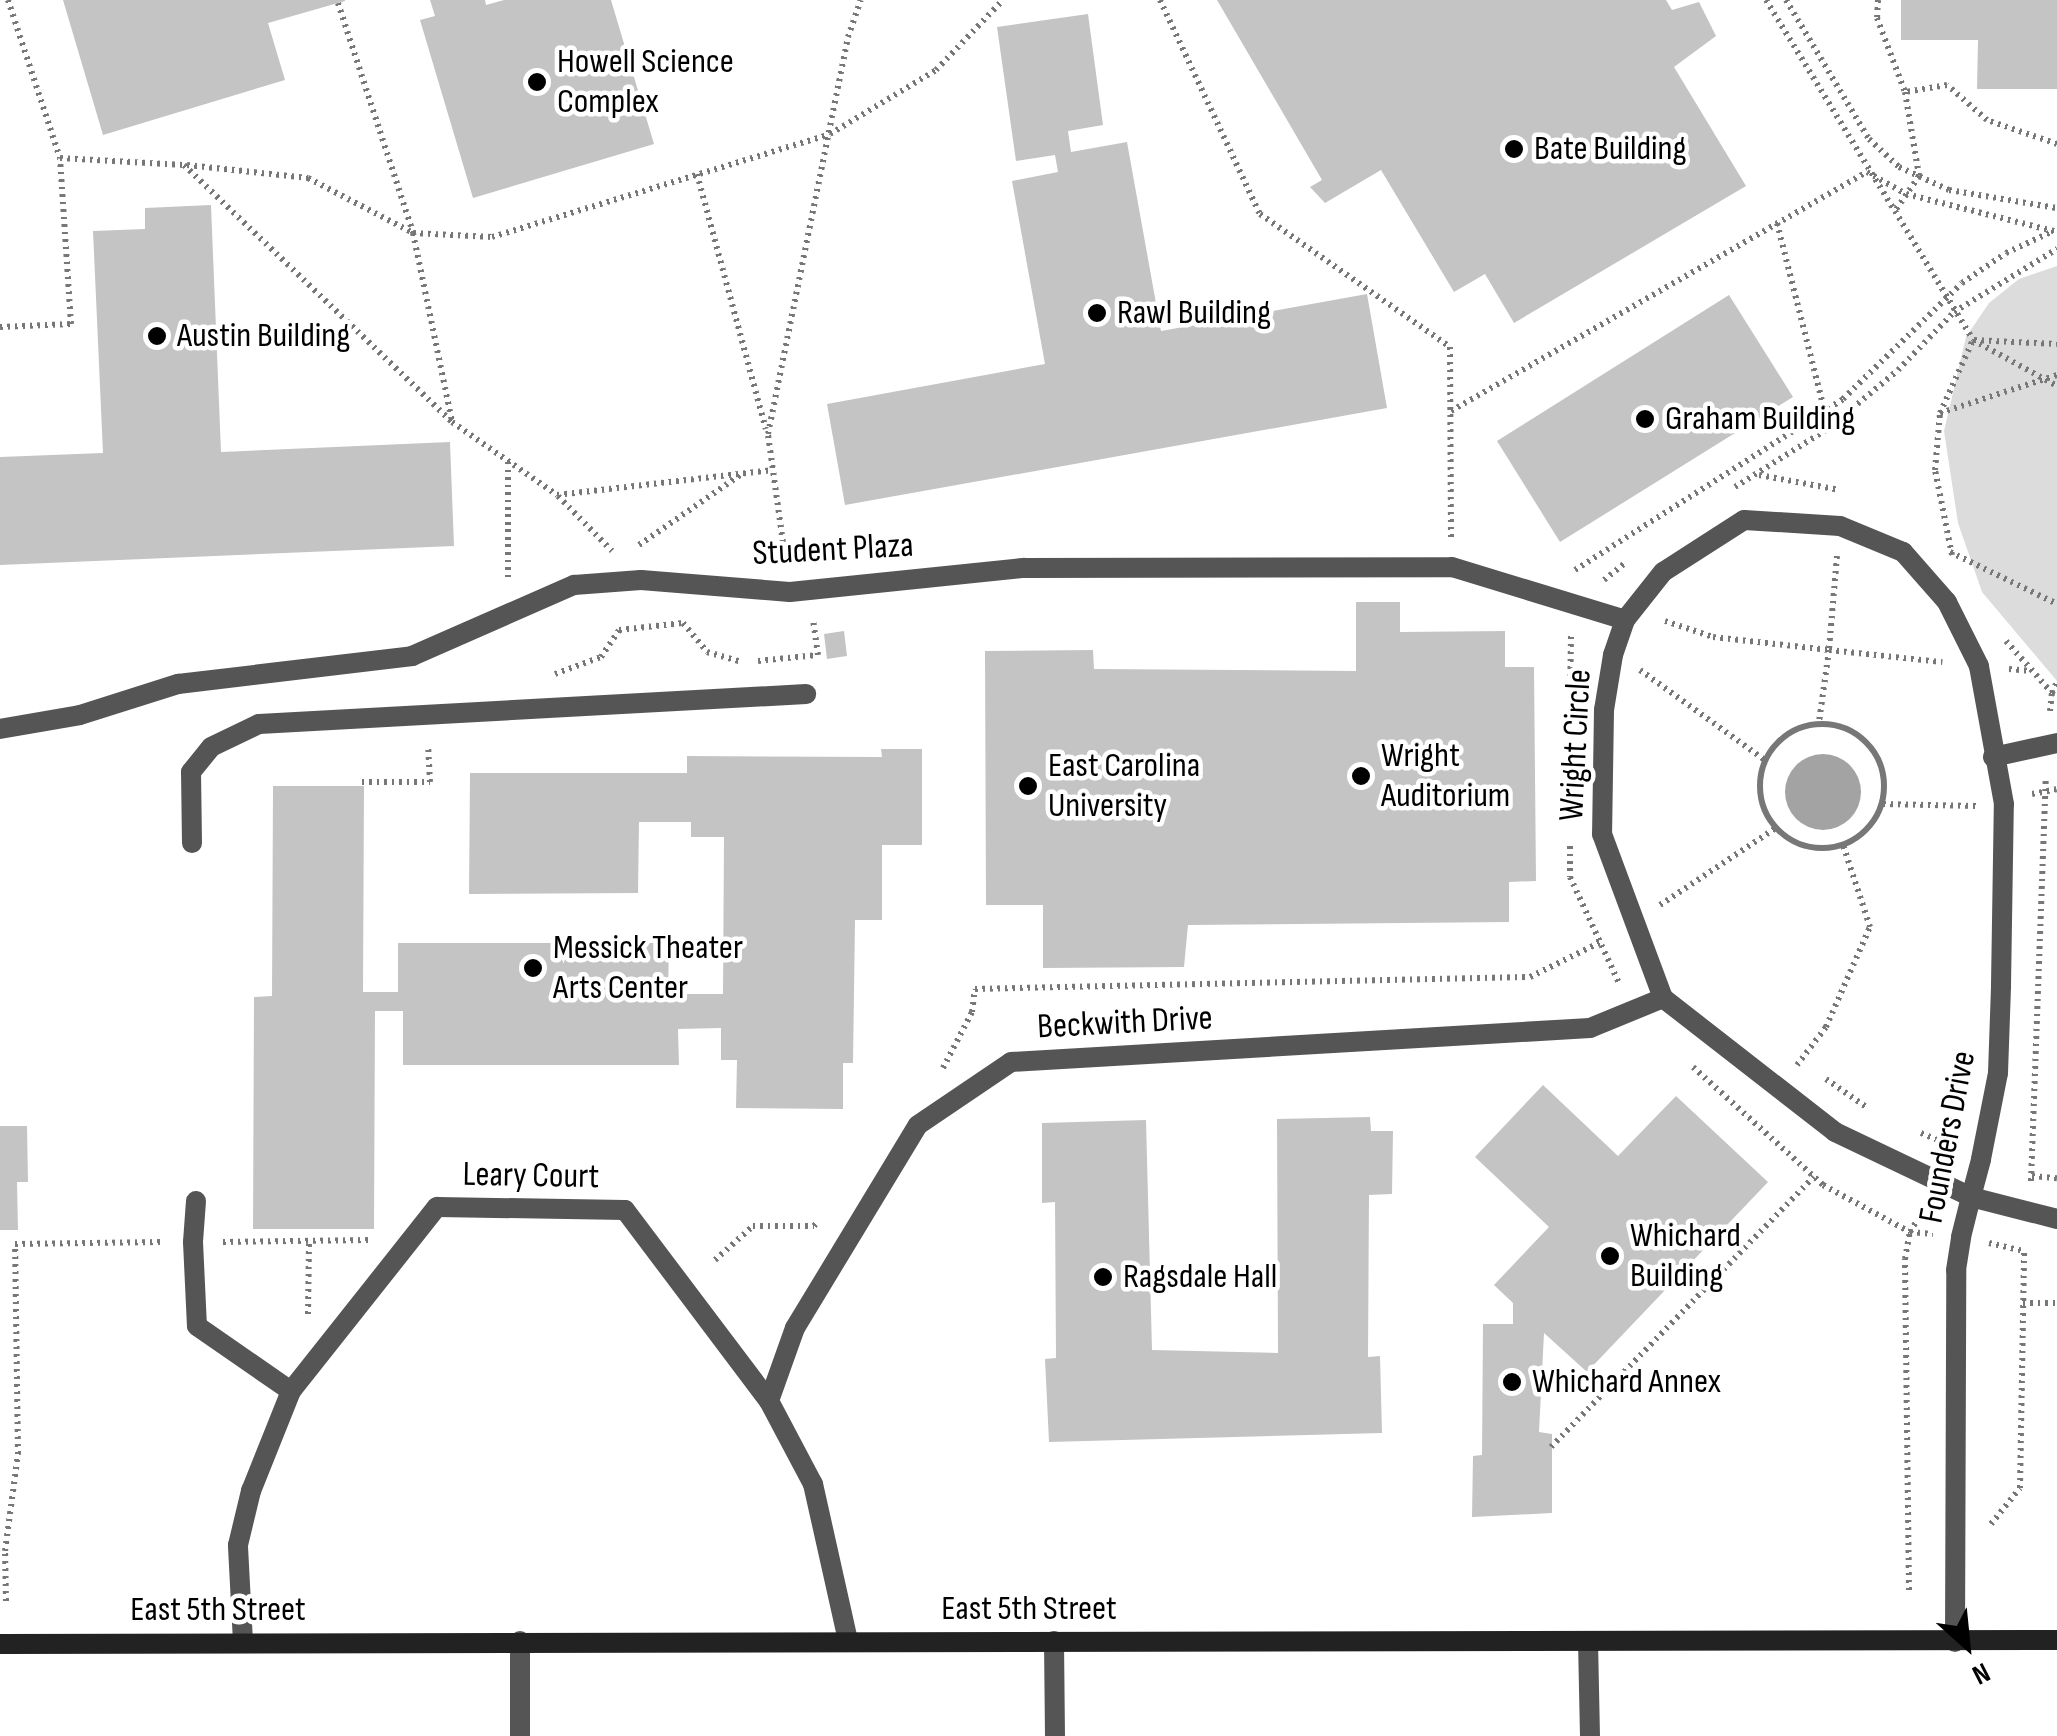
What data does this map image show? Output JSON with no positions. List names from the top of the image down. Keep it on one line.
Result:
{"streets":{"main road":["East 5th Street"],"street":["Student Plaza","Wright Circle","Beckwith Drive","Founders Drive","Leary Court"]},"crossings":[["Student Plaza","Wright Circle"],["Wright Circle","Beckwith Drive"],["Wright Circle","Founders Drive"],["Beckwith Drive","Leary Court"],["Founders Drive","East 5th Street"],["Leary Court","East 5th Street"]],"places":["Howell Science Complex","Bate Building","Rawl Building","Austin Building","Graham Building","Wright Auditorium","East Carolina University","Messick Theater Arts Center","Whichard Building","Ragsdale Hall","Whichard Annex"],"north":"bottom right"}
